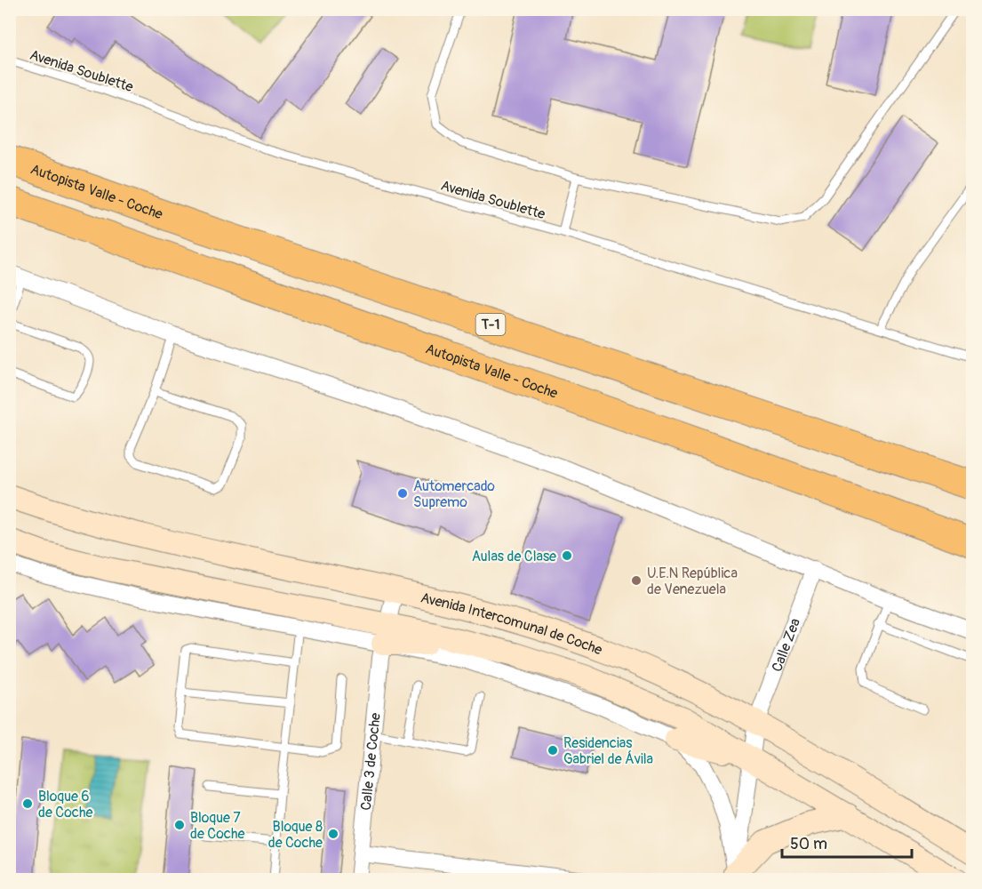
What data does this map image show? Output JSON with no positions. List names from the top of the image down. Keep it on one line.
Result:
{"streets":{"highway":["Autopista Valle - Coche","T-1"],"main road":["Avenida Intercomunal de Coche"],"street":["Calle Zea","Calle 3 de Coche"],"lane":["Avenida Soublette"]},"crossings":[["Avenida Intercomunal de Coche","Calle Zea"],["Avenida Intercomunal de Coche","Calle 3 de Coche"]],"places":["Automercado Supremo","Aulas de Clase","U.E.N República de Venezuela","Residencias Gabriel de Ávila","Bloque 6 de Coche","Bloque 7 de Coche","Bloque 8 de Coche"],"scale_bar":"50 m"}
